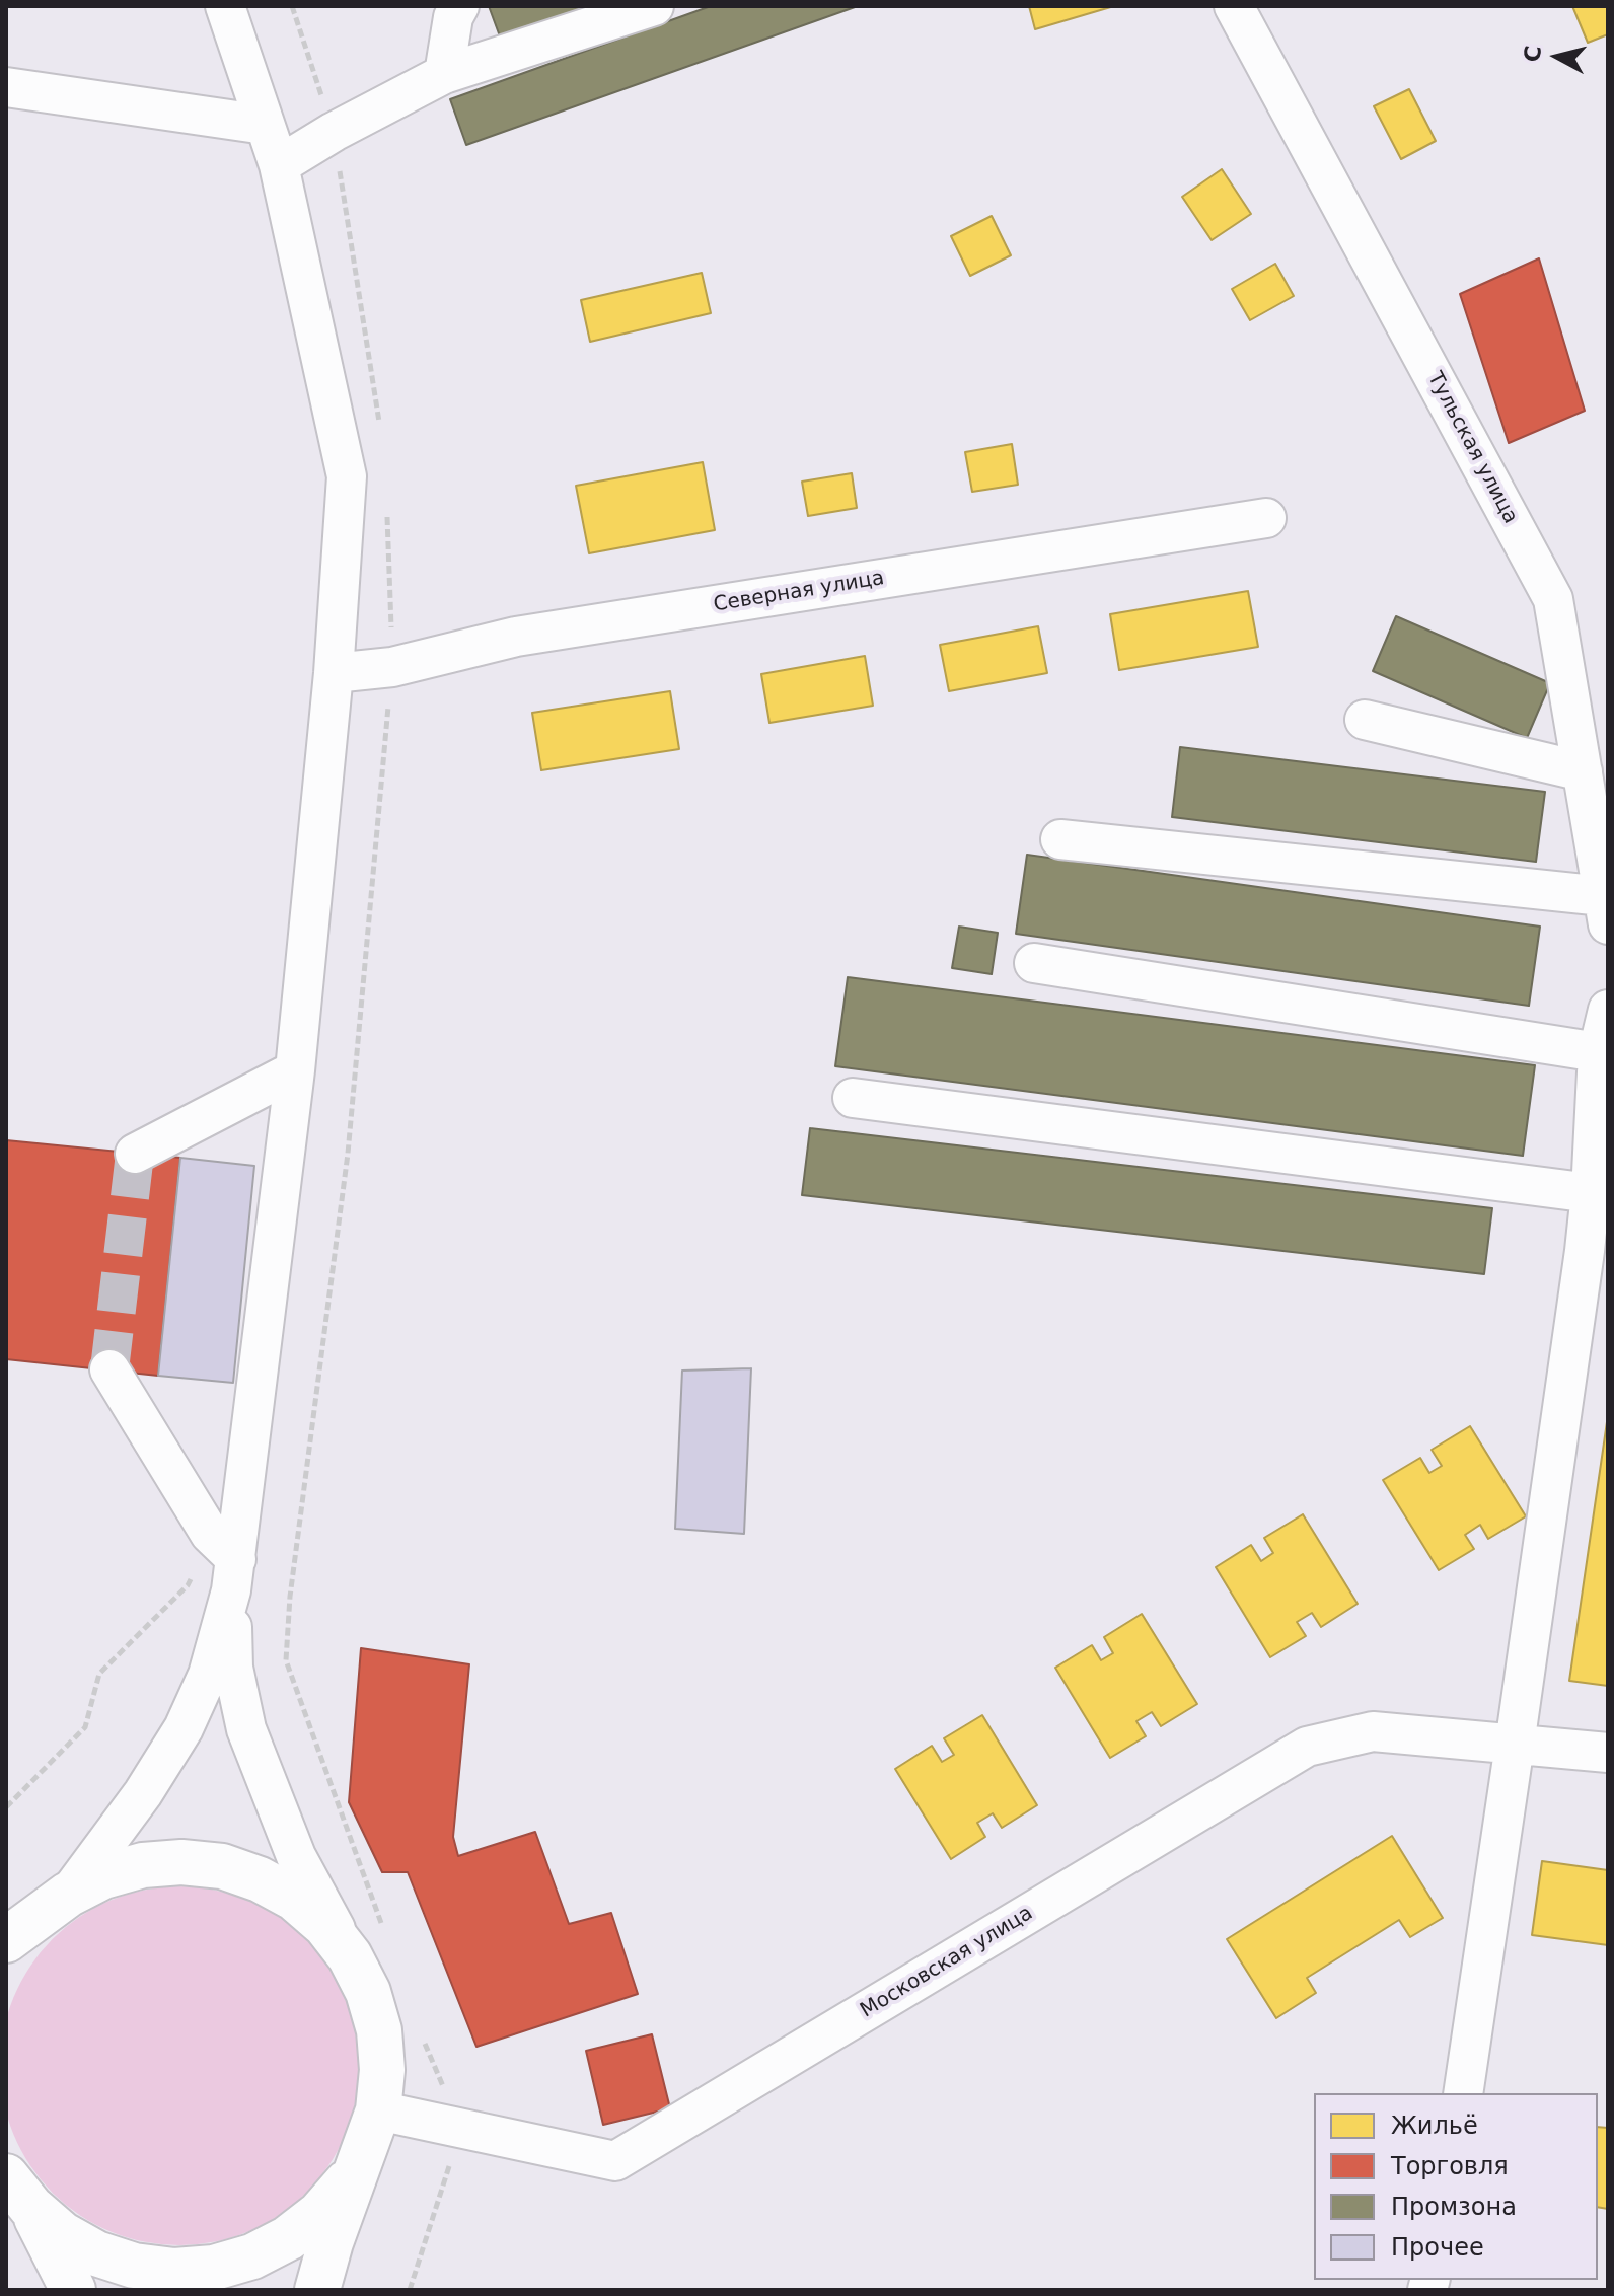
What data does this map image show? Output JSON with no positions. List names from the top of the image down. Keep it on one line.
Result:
{"streets":{"street":["Тульская улица","Северная улица","Московская улица"]},"legend":["Жильё","Торговля","Промзона","Прочее"],"north":"left"}
